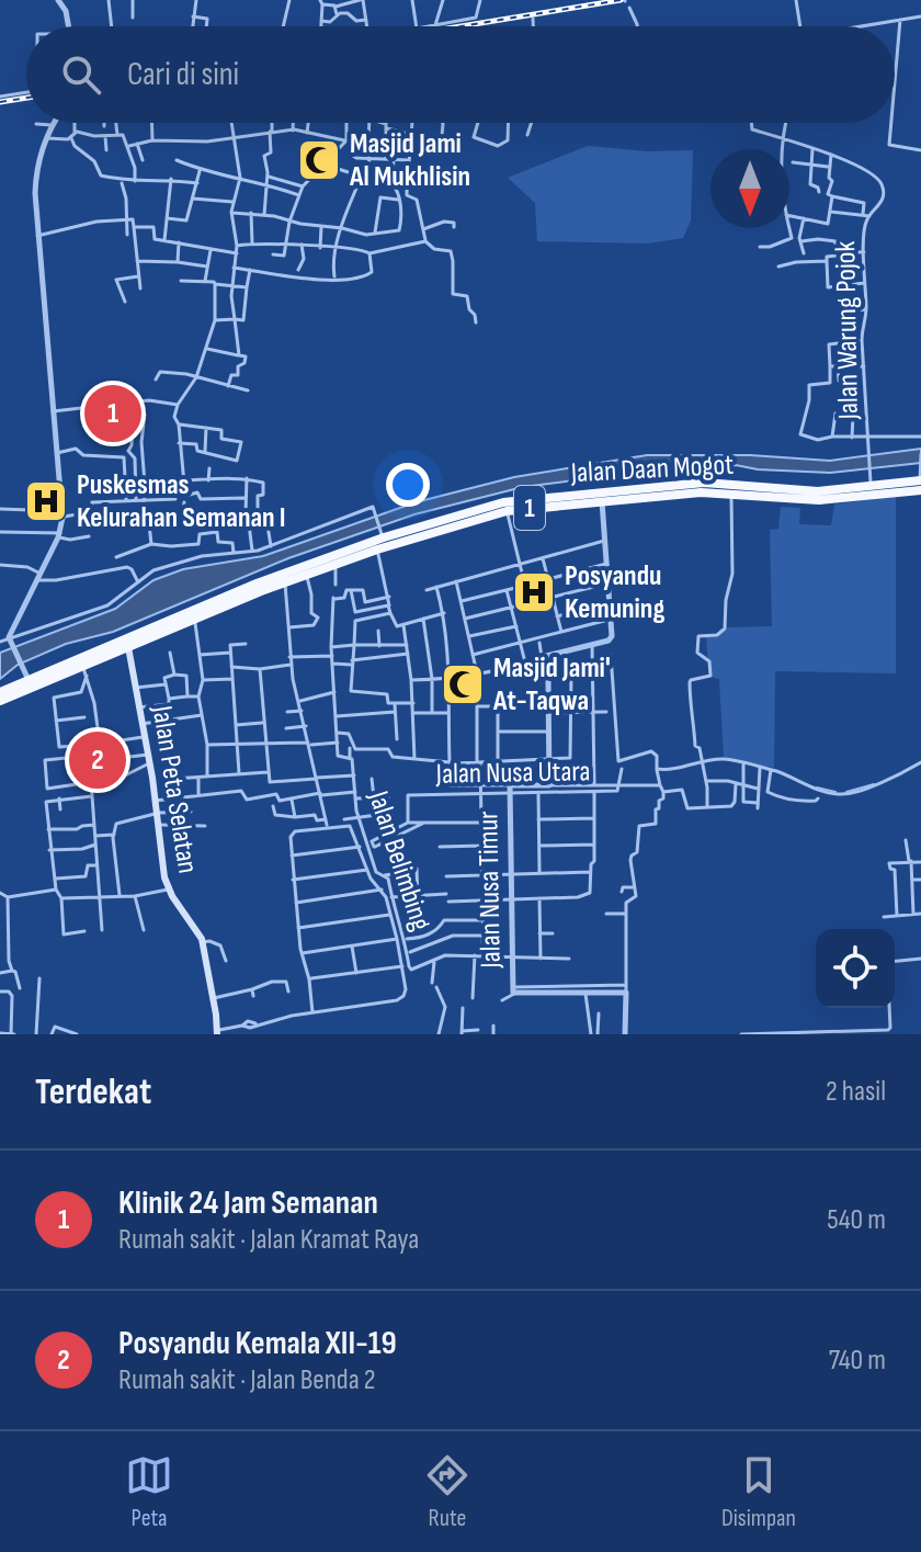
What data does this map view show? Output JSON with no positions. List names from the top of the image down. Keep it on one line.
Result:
{"streets":{"highway":["Jalan Daan Mogot","1"],"main road":["Jalan Peta Selatan"],"street":["Jalan Warung Pojok","Jalan Nusa Utara","Jalan Belimbing","Jalan Nusa Timur"]},"crossings":[["Jalan Warung Pojok","Jalan Daan Mogot"],["Jalan Daan Mogot","Jalan Peta Selatan"],["Jalan Nusa Utara","Jalan Nusa Timur"]],"places":{"mosque":["Masjid Jami Al Mukhlisin","Masjid Jami' At-Taqwa"],"hospital":["Puskesmas Kelurahan Semanan I","Posyandu Kemuning"]},"north":"bottom","page":{"search":"Cari di sini","pins":["1","2"],"heading":["Terdekat","2 hasil"],"list":[{"mark":"1","name":"Klinik 24 Jam Semanan","note":"Rumah sakit · Jalan Kramat Raya","value":"540 m"},{"mark":"2","name":"Posyandu Kemala XII-19","note":"Rumah sakit · Jalan Benda 2","value":"740 m"}],"nav":["Peta","Rute","Disimpan"]}}
